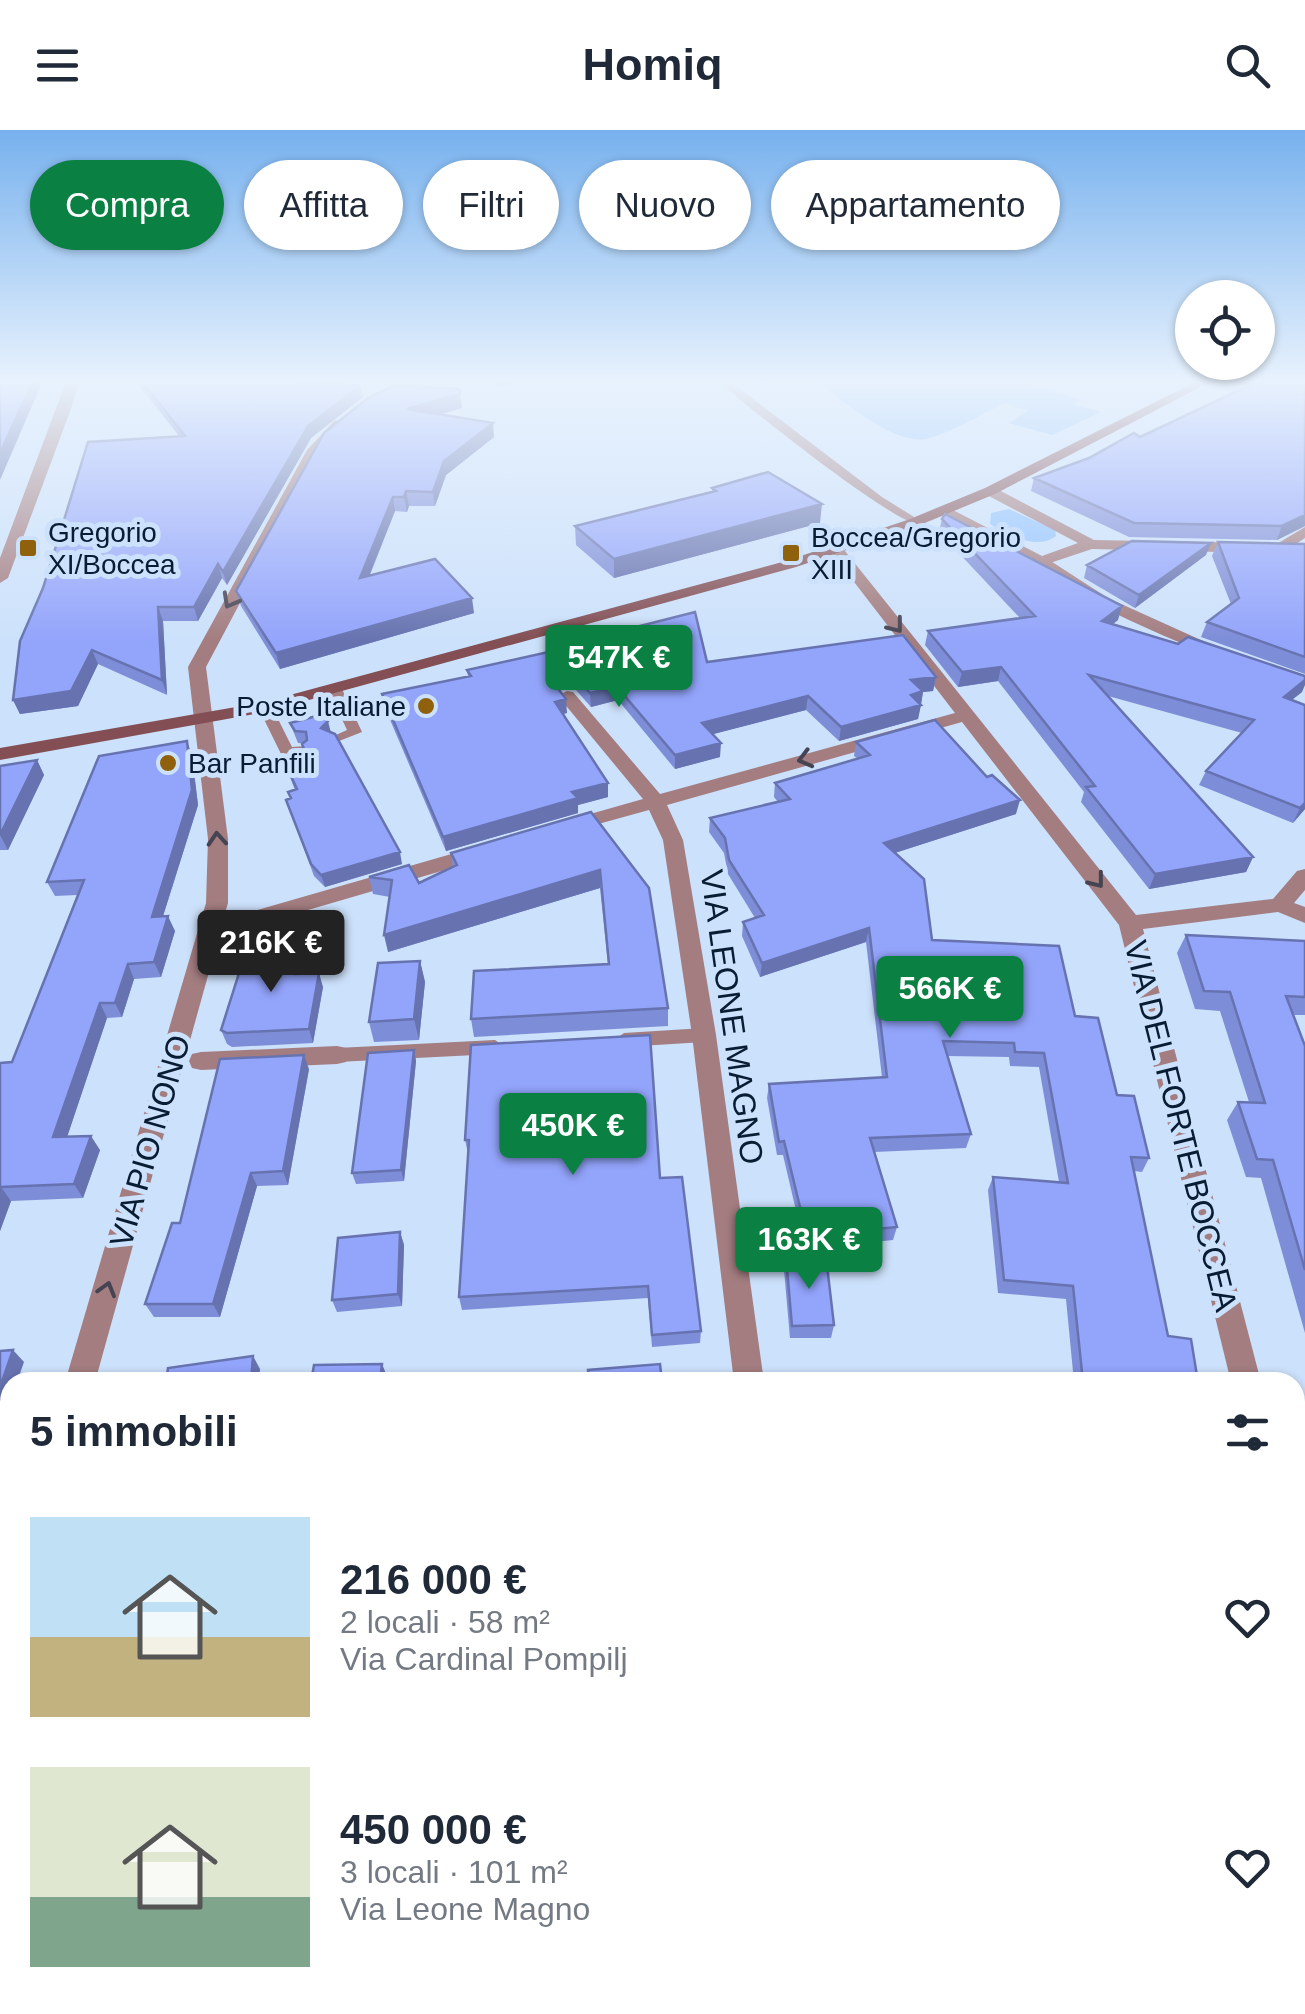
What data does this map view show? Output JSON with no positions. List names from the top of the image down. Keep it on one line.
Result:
{"streets":{"street":["VIA LEONE MAGNO","VIA DEL FORTE BOCCEA","VIA PIO NONO"]},"places":{"transit":["Gregorio XI/Boccea","Boccea/Gregorio XIII"],"other":["Poste Italiane","Bar Panfili"]},"page":{"header":"Homiq","chip":["Compra","Affitta","Filtri","Nuovo","Appartamento"],"price":["547K €","216K €","566K €","450K €","163K €"],"heading":"5 immobili","list":[{"name":"216 000 €","note":"2 locali · 58 m² · Via Cardinal Pompilj"},{"name":"450 000 €","note":"3 locali · 101 m² · Via Leone Magno"}]}}
